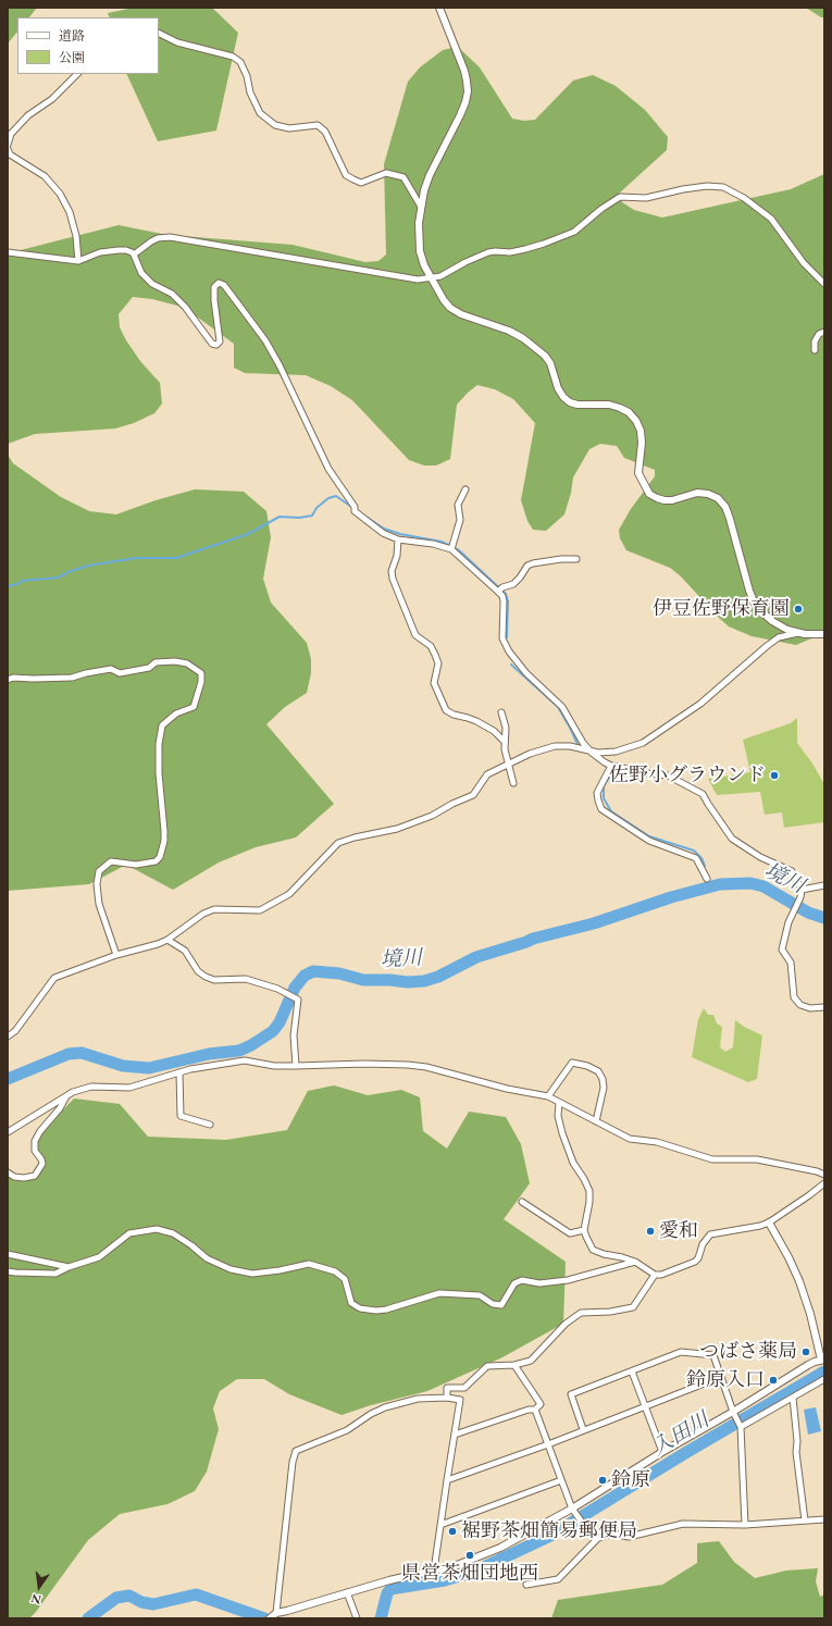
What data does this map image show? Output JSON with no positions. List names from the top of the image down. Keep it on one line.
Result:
{"water":["境川","入田川"],"places":["伊豆佐野保育園","佐野小グラウンド","愛和","つばさ薬局","鈴原入口","鈴原","裾野茶畑簡易郵便局","県営茶畑団地西"],"legend":["道路","公園"],"north":"bottom"}
